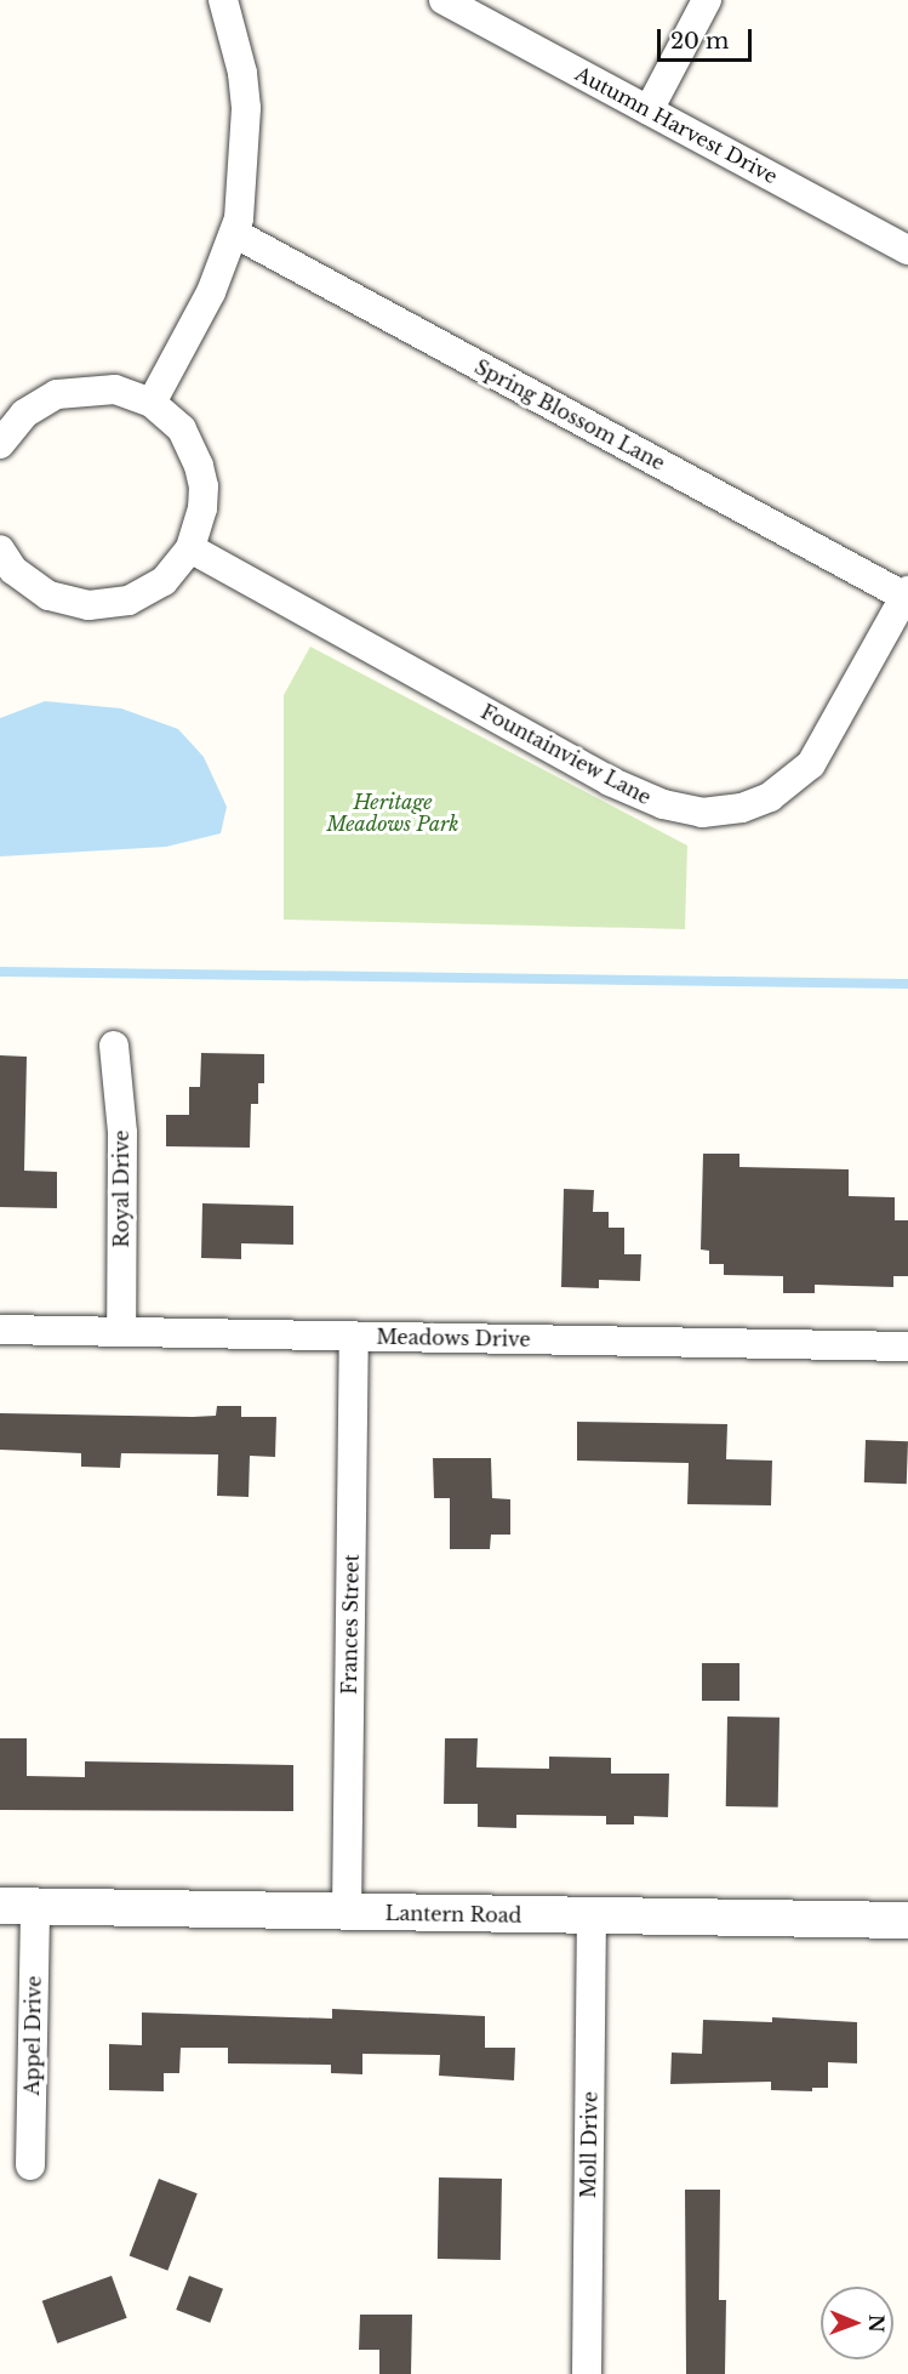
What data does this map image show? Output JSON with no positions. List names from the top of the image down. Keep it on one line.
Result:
{"streets":{"street":["Autumn Harvest Drive","Spring Blossom Lane","Fountainview Lane","Royal Drive","Meadows Drive","Frances Street","Lantern Road","Appel Drive","Moll Drive"]},"crossings":[["Spring Blossom Lane","Fountainview Lane"],["Royal Drive","Meadows Drive"],["Meadows Drive","Frances Street"],["Frances Street","Lantern Road"],["Lantern Road","Appel Drive"],["Lantern Road","Moll Drive"]],"parks":["Heritage Meadows Park"],"scale_bar":"20 m","north":"right"}
